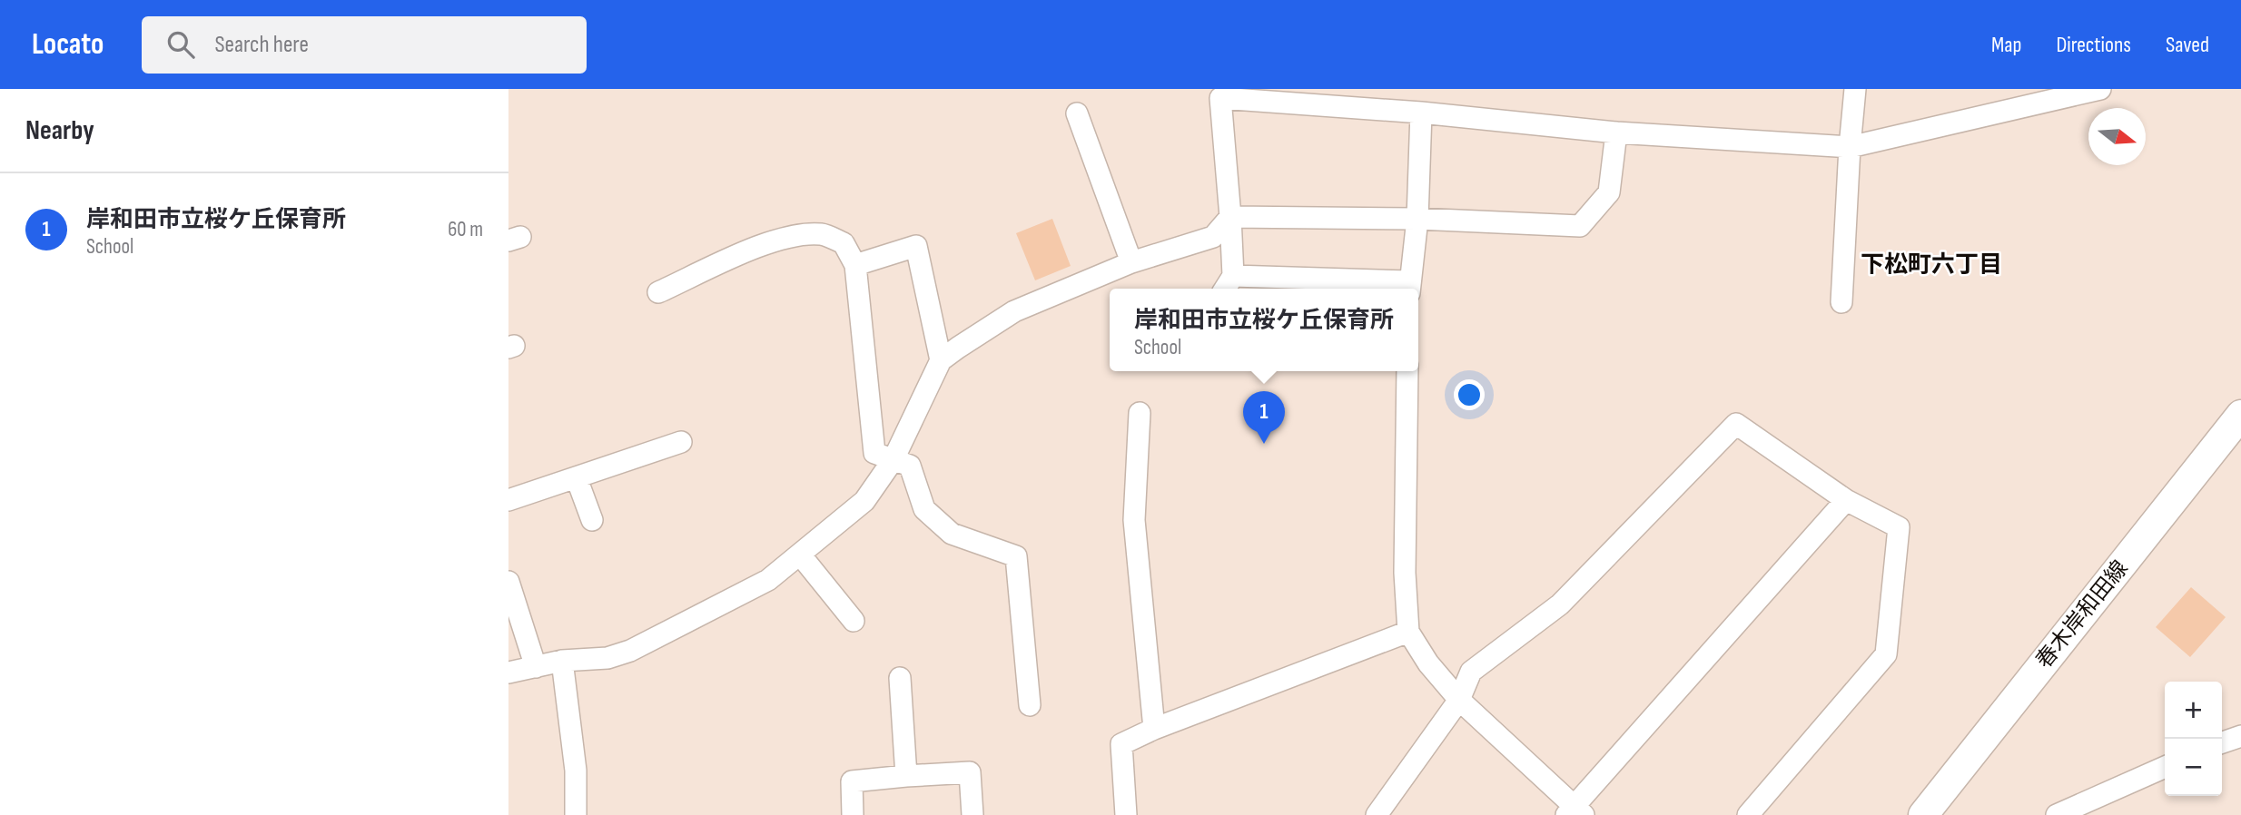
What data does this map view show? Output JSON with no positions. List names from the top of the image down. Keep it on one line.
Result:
{"streets":{"main road":["春木岸和田線"]},"districts":["下松町六丁目"],"north":"right","page":{"header":"Locato","search":"Search here","nav":["Map","Directions","Saved"],"heading":"Nearby","list":[{"mark":"1","name":"岸和田市立桜ケ丘保育所","note":"School","value":"60 m"}],"popup":["岸和田市立桜ケ丘保育所","School"],"pins":"1","map_buttons":["+","−"]}}
